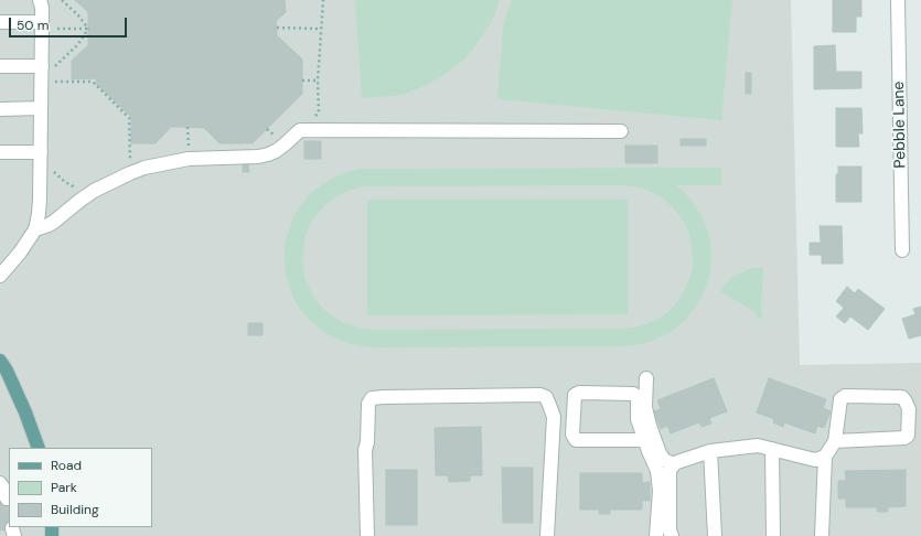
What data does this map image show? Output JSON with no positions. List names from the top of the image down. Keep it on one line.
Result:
{"streets":{"street":["Pebble Lane"]},"legend":["Road","Park","Building"],"scale_bar":"50 m"}
